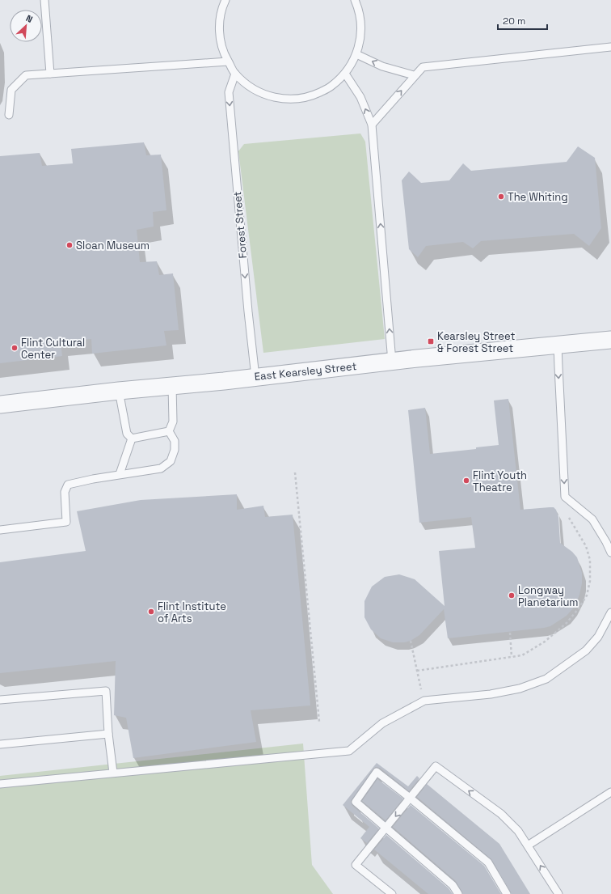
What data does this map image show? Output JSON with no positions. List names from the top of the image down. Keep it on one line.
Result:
{"streets":{"street":["East Kearsley Street"],"lane":["Forest Street"]},"crossings":[["Forest Street","East Kearsley Street"]],"one_way":["Forest Street"],"places":{"other":["The Whiting","Sloan Museum","Flint Cultural Center","Flint Youth Theatre","Longway Planetarium","Flint Institute of Arts"],"transit":["Kearsley Street & Forest Street"]},"scale_bar":"20 m","north":"top right"}
